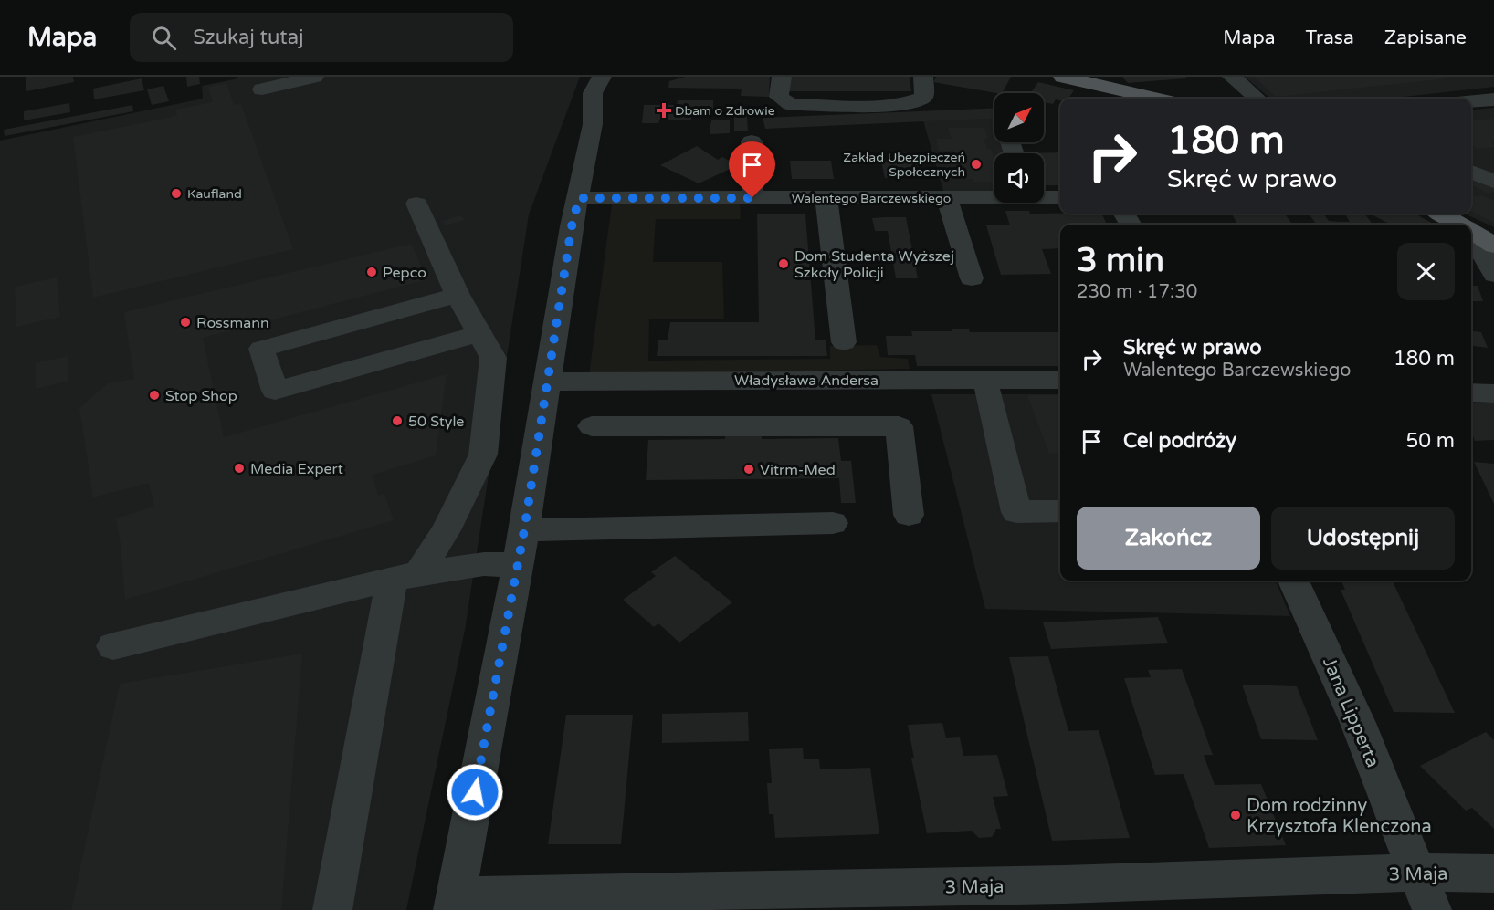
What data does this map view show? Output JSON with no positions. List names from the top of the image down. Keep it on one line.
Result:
{"streets":{"street":["Walentego Barczewskiego","Władysława Andersa","Jana Lipperta","3 Maja"]},"crossings":[["Jana Lipperta","3 Maja"]],"places":{"health":["Dbam o Zdrowie"],"other":["Zakład Ubezpieczeń Społecznych","Kaufland","Dom Studenta Wyższej Szkoły Policji","Pepco","Rossmann","Stop Shop","50 Style","Media Expert","Vitrm-Med","Dom rodzinny Krzysztofa Klenczona"]},"north":"top right","page":{"header":"Mapa","search":"Szukaj tutaj","nav":["Mapa","Trasa","Zapisane"],"turn":["180 m","Skręć w prawo"],"heading":["3 min","230 m · 17:30"],"list":[{"name":"Skręć w prawo","note":"Walentego Barczewskiego","value":"180 m"},{"name":"Cel podróży","value":"50 m"}],"buttons":["Zakończ","Udostępnij"]}}
